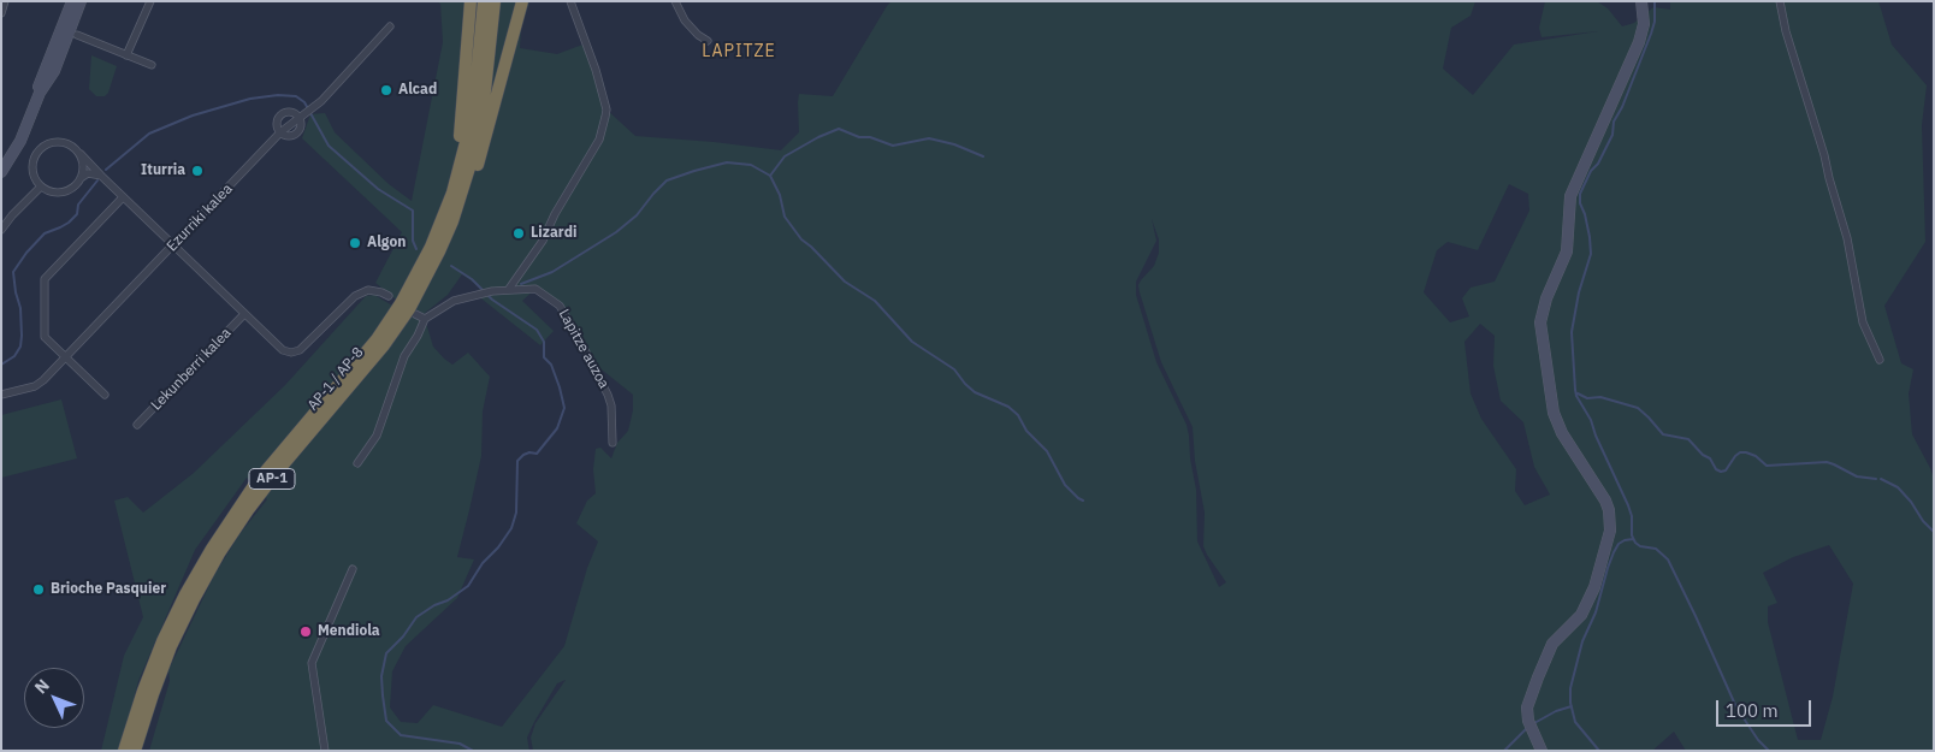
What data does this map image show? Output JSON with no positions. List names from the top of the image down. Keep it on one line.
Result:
{"streets":{"highway":["AP-1 / AP-8","AP-1"],"street":["Ezurriki kalea","Lapitze auzoa","Lekunberri kalea"]},"districts":["LAPITZE"],"places":["Alcad","Iturria","Lizardi","Algon","Brioche Pasquier","Mendiola"],"scale_bar":"100 m","north":"top left"}
